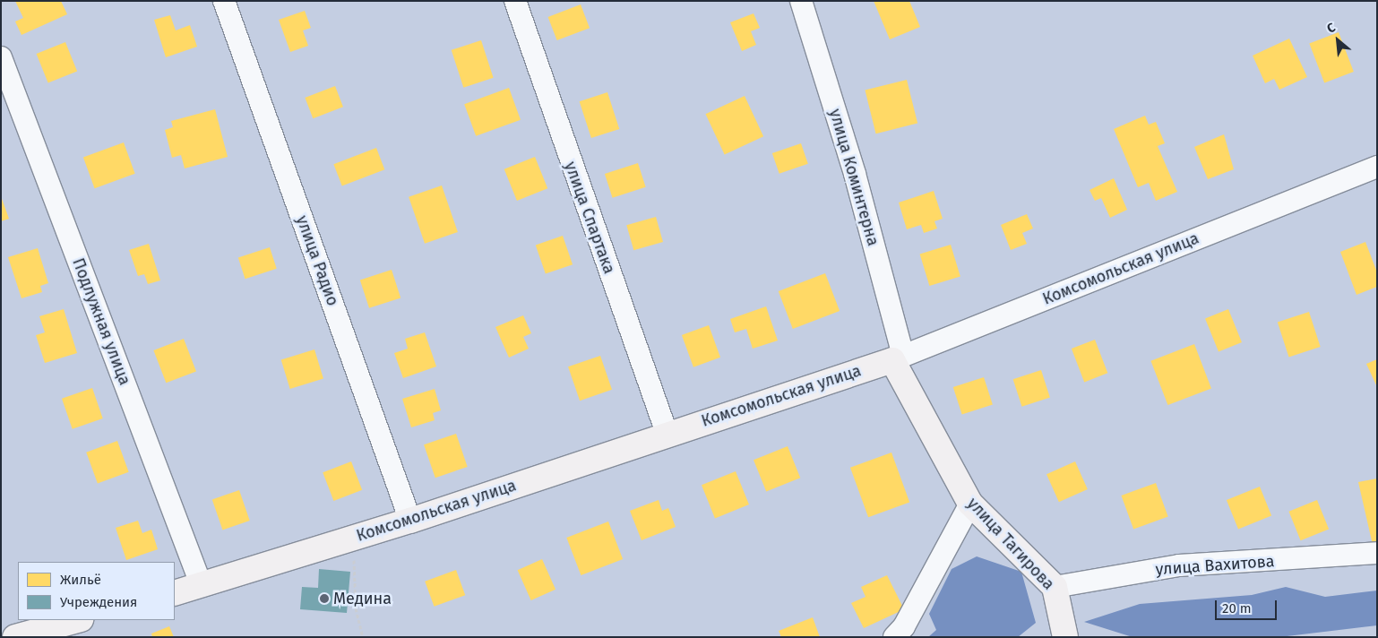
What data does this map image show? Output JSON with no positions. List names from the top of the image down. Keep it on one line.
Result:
{"streets":{"street":["улица Коминтерна","улица Спартака","улица Радио","Комсомольская улица","Подлужная улица","улица Тагирова","улица Вахитова"]},"crossings":[["улица Коминтерна","Комсомольская улица"],["улица Коминтерна","улица Тагирова"],["улица Спартака","Комсомольская улица"],["улица Радио","Комсомольская улица"],["Комсомольская улица","Подлужная улица"],["Комсомольская улица","улица Тагирова"],["улица Тагирова","улица Вахитова"]],"places":["Медина"],"legend":["Жильё","Учреждения"],"scale_bar":"20 m","north":"top left"}
